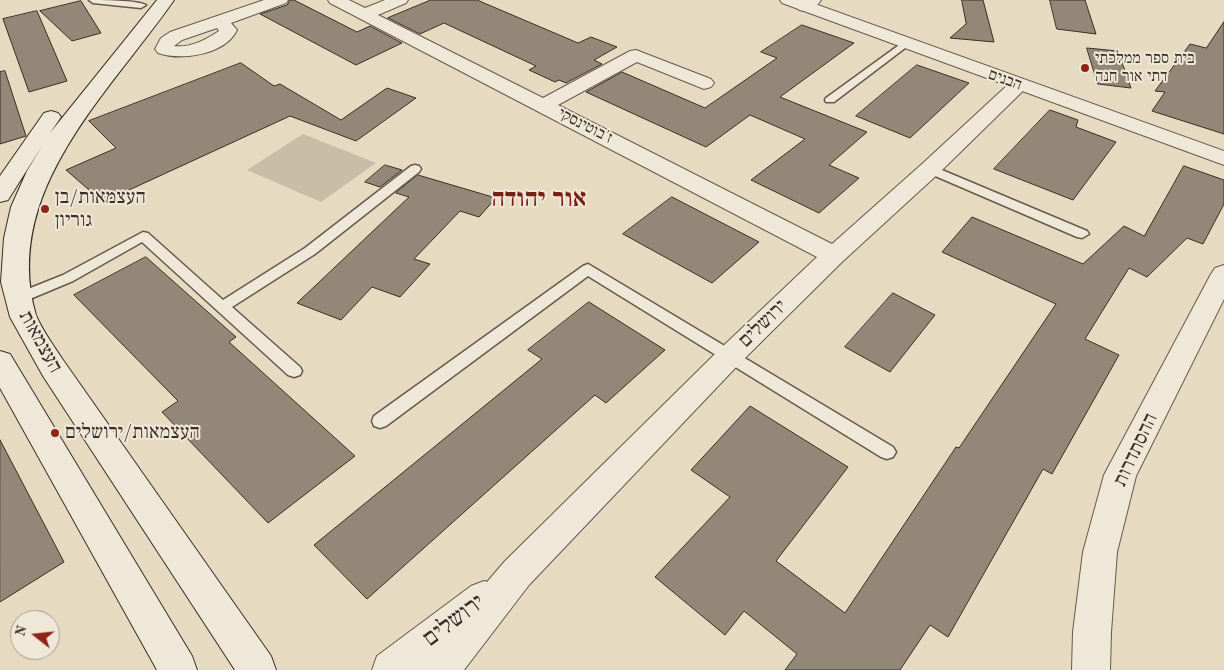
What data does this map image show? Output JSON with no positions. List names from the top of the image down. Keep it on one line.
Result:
{"streets":{"street":["הבנים","ז'בוטינסקי","ירושלים","העצמאות","ההסתדרות"]},"crossings":[["הבנים","ירושלים"],["ז'בוטינסקי","ירושלים"]],"districts":["אור יהודה"],"places":["בית ספר ממלכתי דתי אור חנה","העצמאות/בן גוריון","העצמאות/ירושלים"],"north":"left"}
